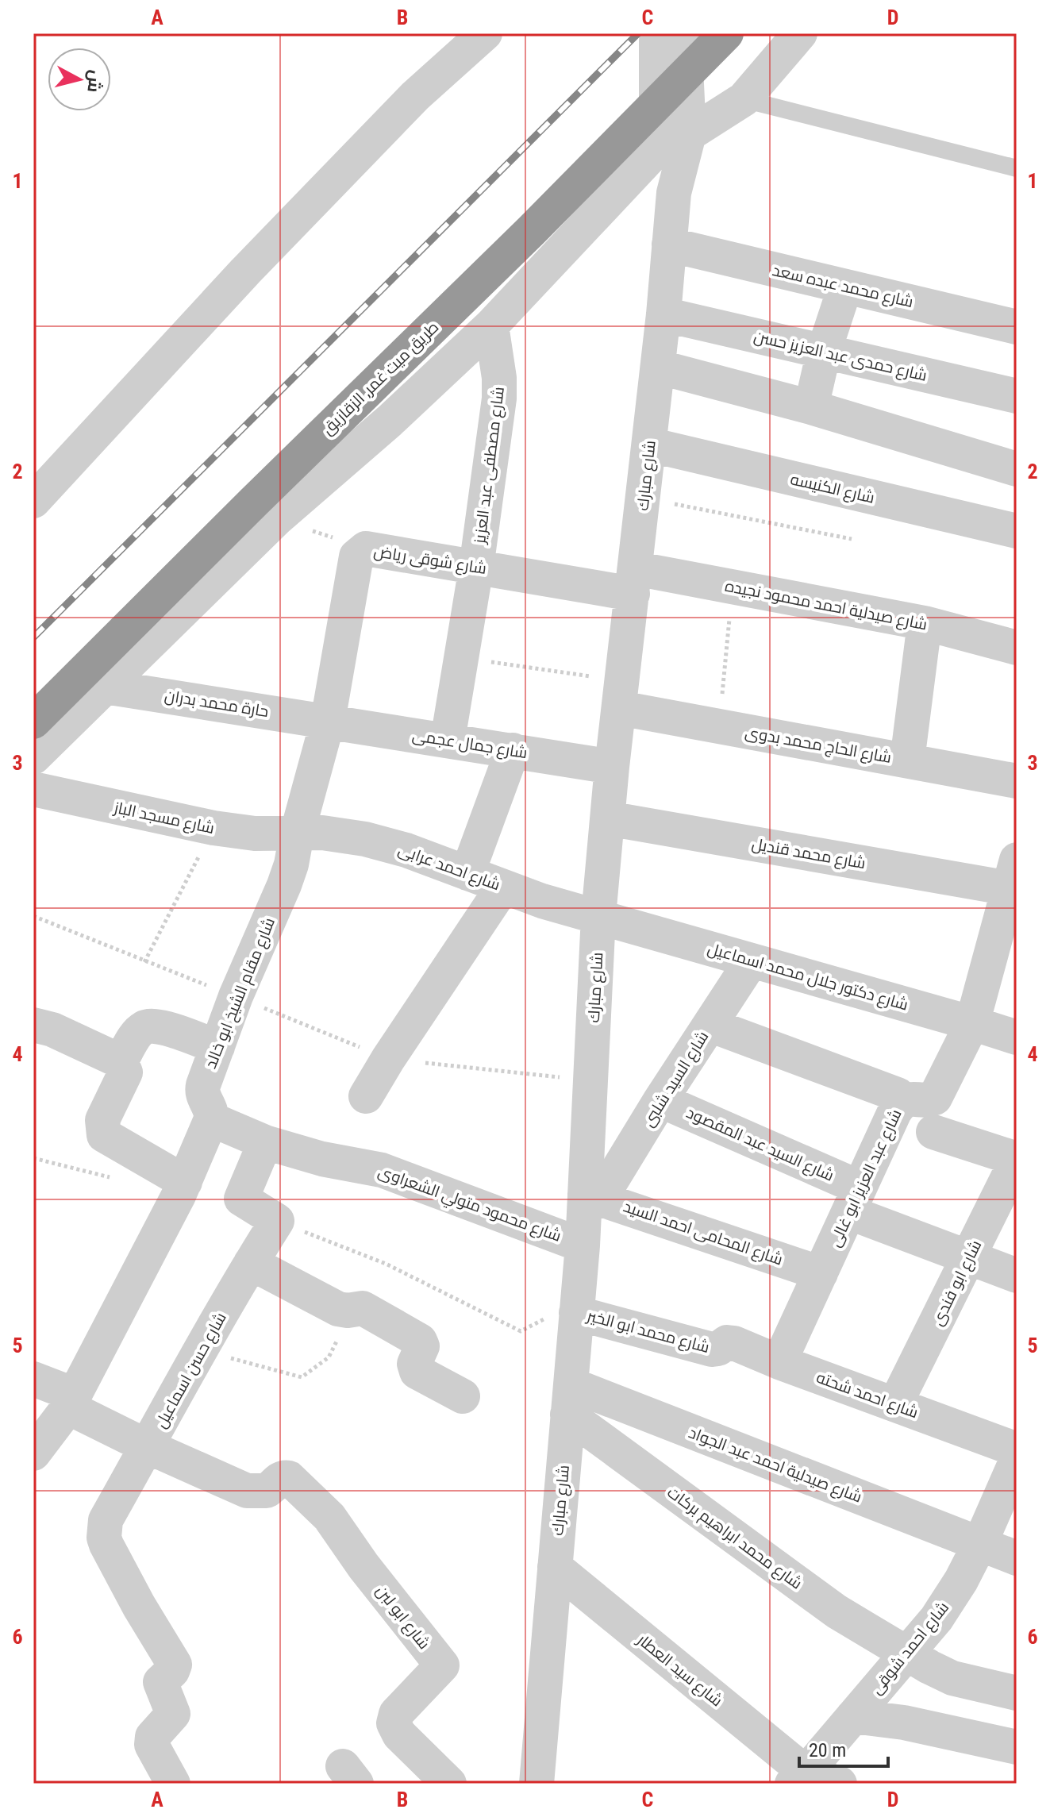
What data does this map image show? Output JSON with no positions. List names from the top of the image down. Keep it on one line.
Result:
{"streets":{"highway":["طريق ميت غمر, الزقازيق"],"street":["شارع محمد عبده سعد","شارع حمدى عبد العزيز حسن","شارع مصطفى عبد العزيز","شارع مبارك","شارع الكنيسه","شارع شوقى رياض","شارع صيدلية احمد محمود نجيده","حارة محمد بدران","شارع جمال عجمى","شارع الحاج محمد بدوى","شارع مسجد الباز","شارع محمد قنديل","شارع احمد عرابى","شارع دكتور جلال محمد اسماعيل","شارع مقام الشيخ ابو خالد","شارع السيد شلبى","شارع السيد عبد المقصود","شارع عبد العزيز ابو غالى","شارع محمود متولي الشعراوى","شارع المحامى احمد السيد","شارع ابو فندى","شارع محمد ابو الخير","شارع حسن اسماعيل","شارع احمد شحته","شارع صيدلية احمد عبد الجواد","شارع محمد ابراهيم بركات","شارع ابو لبن","شارع احمد شوقى","شارع سيد العطار"]},"crossings":[["شارع محمد عبده سعد","شارع مبارك"],["شارع حمدى عبد العزيز حسن","شارع مبارك"],["شارع مصطفى عبد العزيز","شارع شوقى رياض"],["شارع مصطفى عبد العزيز","شارع جمال عجمى"],["شارع مبارك","شارع الكنيسه"],["شارع مبارك","شارع شوقى رياض"],["شارع مبارك","شارع صيدلية احمد محمود نجيده"],["شارع مبارك","شارع جمال عجمى"],["شارع مبارك","شارع الحاج محمد بدوى"],["شارع مبارك","شارع محمد قنديل"],["شارع مبارك","شارع احمد عرابى"],["شارع مبارك","شارع دكتور جلال محمد اسماعيل"],["شارع مبارك","شارع السيد شلبى"],["شارع مبارك","شارع محمود متولي الشعراوى"],["شارع مبارك","شارع المحامى احمد السيد"],["شارع مبارك","شارع محمد ابو الخير"],["شارع مبارك","شارع صيدلية احمد عبد الجواد"],["شارع مبارك","شارع محمد ابراهيم بركات"],["شارع مبارك","شارع سيد العطار"],["شارع شوقى رياض","شارع صيدلية احمد محمود نجيده"],["شارع شوقى رياض","حارة محمد بدران"],["شارع شوقى رياض","شارع جمال عجمى"],["شارع شوقى رياض","شارع مقام الشيخ ابو خالد"],["حارة محمد بدران","شارع جمال عجمى"],["حارة محمد بدران","شارع مقام الشيخ ابو خالد"],["شارع جمال عجمى","شارع مقام الشيخ ابو خالد"],["شارع مسجد الباز","شارع احمد عرابى"],["شارع مسجد الباز","شارع مقام الشيخ ابو خالد"],["شارع احمد عرابى","شارع دكتور جلال محمد اسماعيل"],["شارع احمد عرابى","شارع مقام الشيخ ابو خالد"],["شارع دكتور جلال محمد اسماعيل","شارع السيد شلبى"],["شارع دكتور جلال محمد اسماعيل","شارع عبد العزيز ابو غالى"],["شارع مقام الشيخ ابو خالد","شارع محمود متولي الشعراوى"],["شارع السيد شلبى","شارع السيد عبد المقصود"],["شارع السيد شلبى","شارع المحامى احمد السيد"],["شارع السيد عبد المقصود","شارع عبد العزيز ابو غالى"],["شارع السيد عبد المقصود","شارع ابو فندى"],["شارع عبد العزيز ابو غالى","شارع المحامى احمد السيد"],["شارع عبد العزيز ابو غالى","شارع احمد شحته"],["شارع ابو فندى","شارع احمد شحته"],["شارع محمد ابو الخير","شارع احمد شحته"],["شارع حسن اسماعيل","شارع ابو لبن"],["شارع صيدلية احمد عبد الجواد","شارع محمد ابراهيم بركات"],["شارع صيدلية احمد عبد الجواد","شارع احمد شوقى"],["شارع محمد ابراهيم بركات","شارع احمد شوقى"],["شارع احمد شوقى","شارع سيد العطار"]],"scale_bar":"20 m","north":"right","grid":{"columns":["A","B","C","D"],"rows":["1","2","3","4","5","6"]}}
